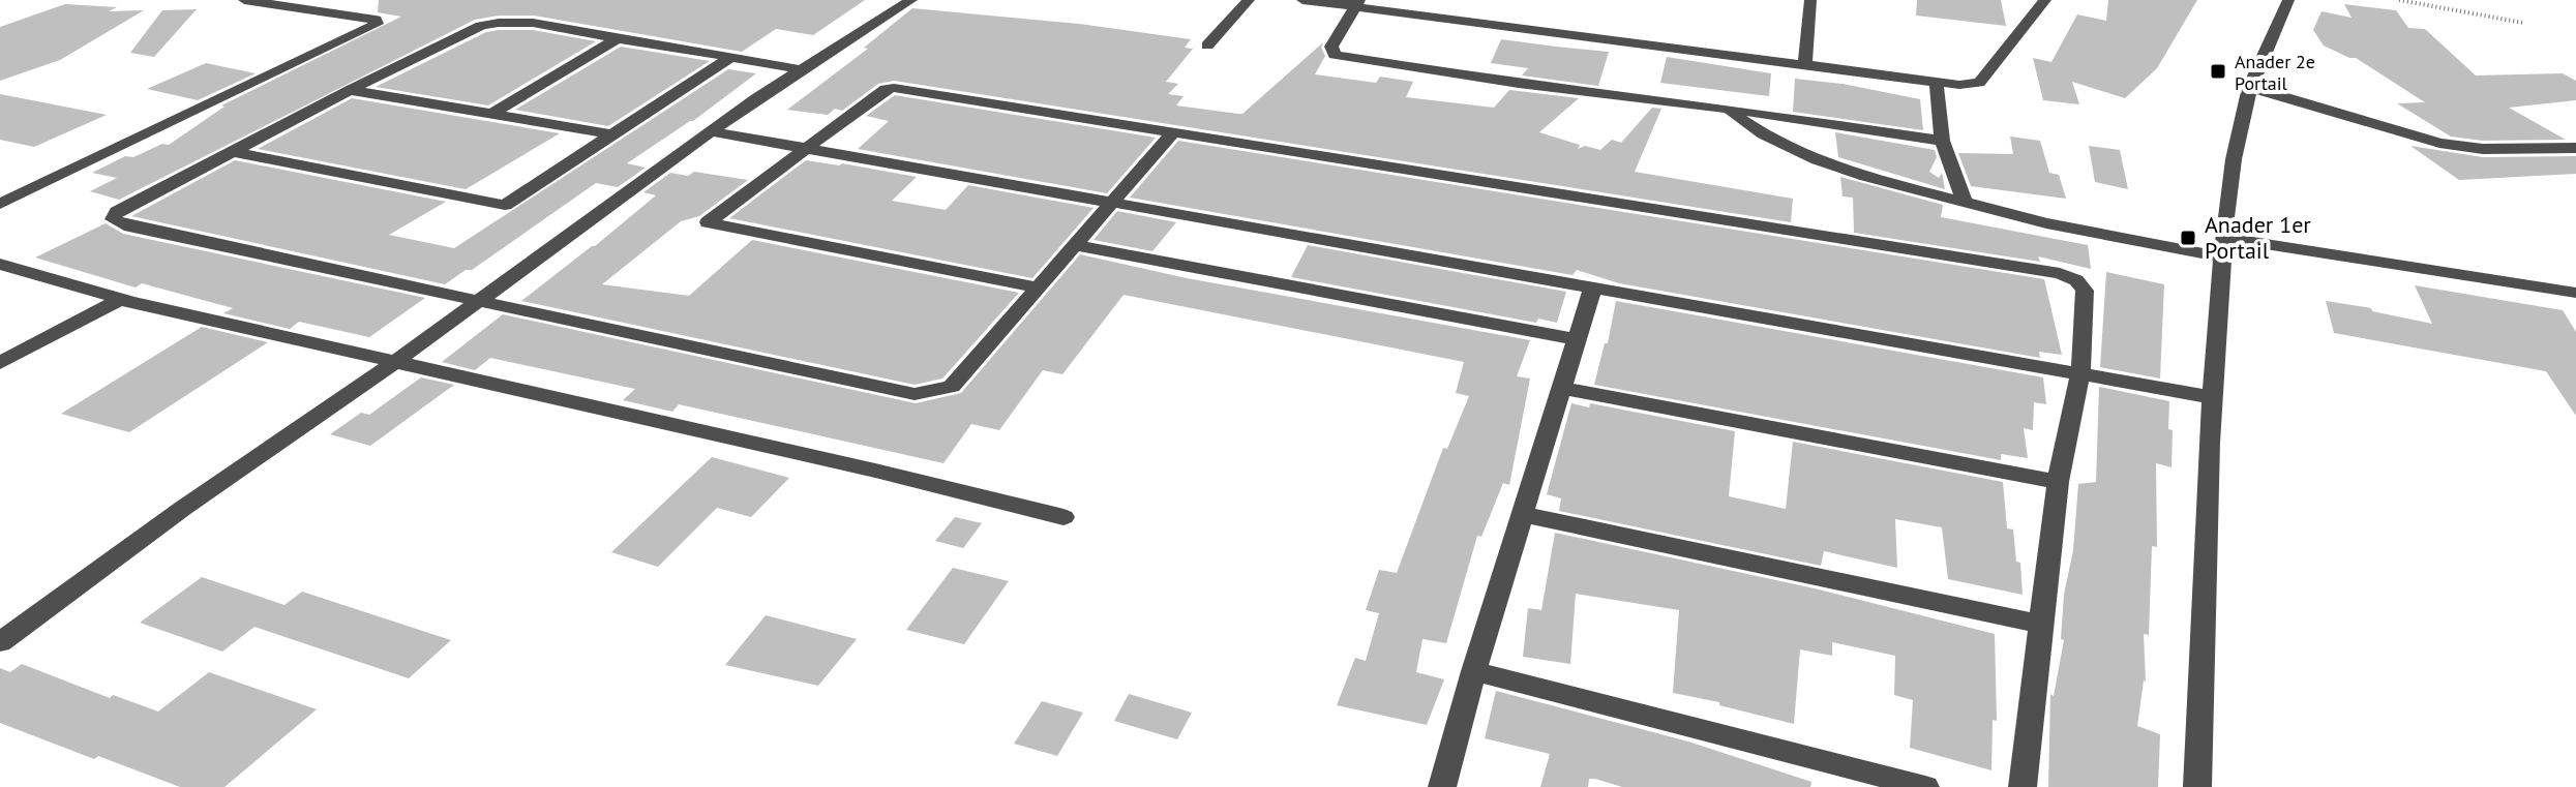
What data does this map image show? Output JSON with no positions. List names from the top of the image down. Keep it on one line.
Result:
{"places":{"transit":["Anader 2e Portail","Anader 1er Portail"]}}
